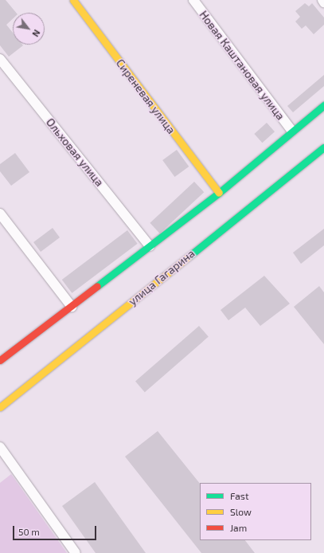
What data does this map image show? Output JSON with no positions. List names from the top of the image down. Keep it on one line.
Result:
{"streets":{"street":["Новая Каштановая улица","Сиреневая улица","Ольховая улица","улица Гагарина"]},"legend":["Fast","Slow","Jam"],"scale_bar":"50 m","north":"bottom right"}
